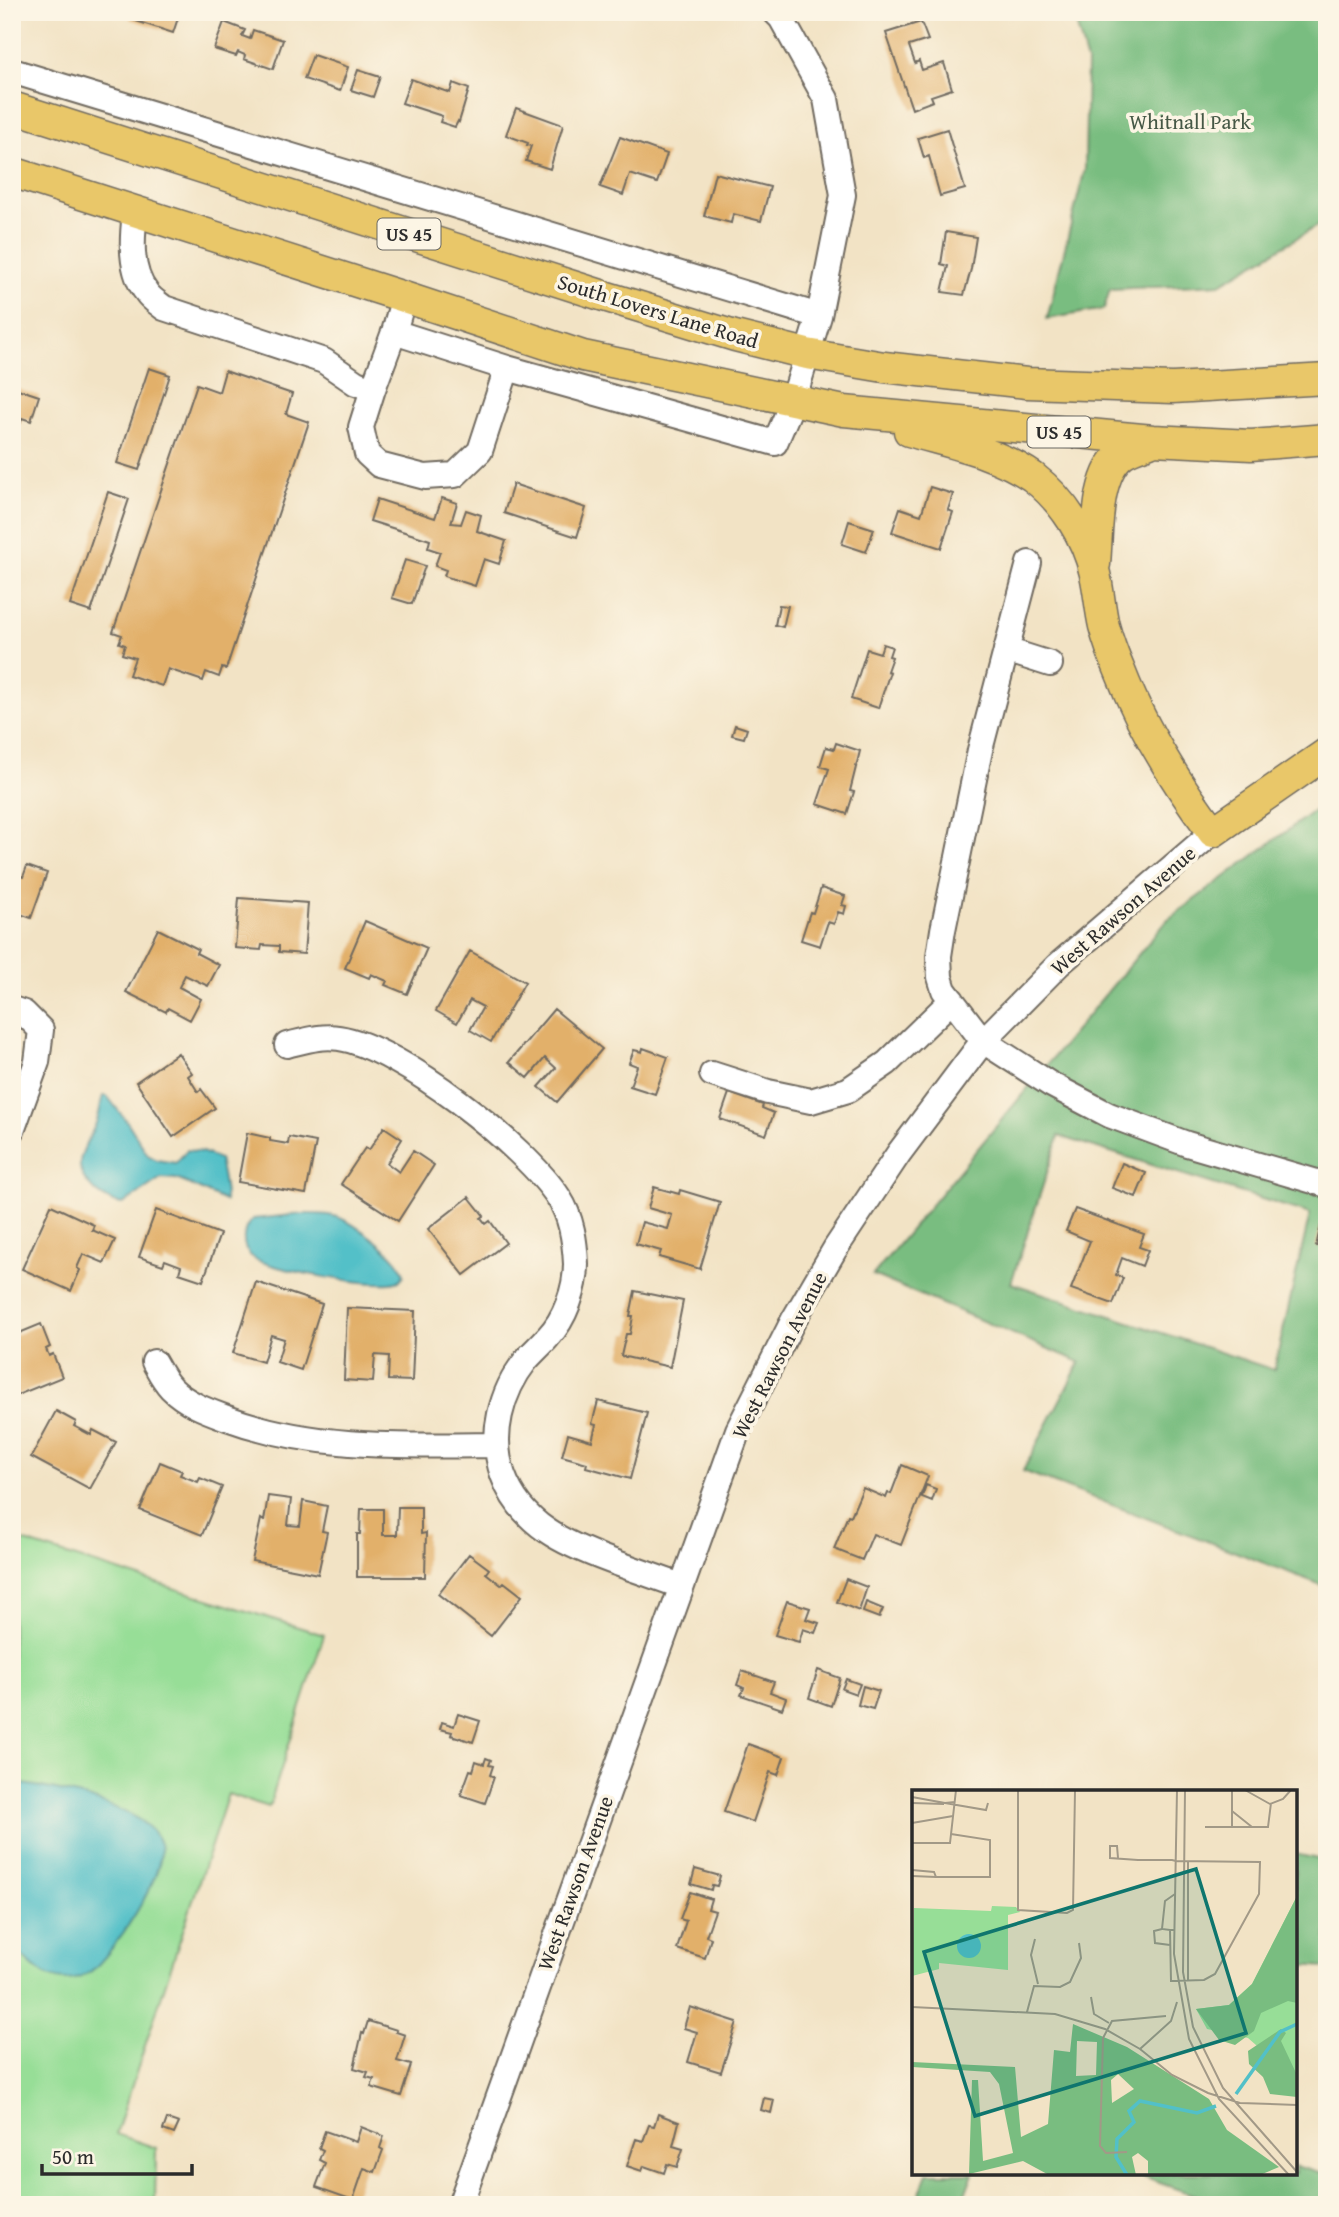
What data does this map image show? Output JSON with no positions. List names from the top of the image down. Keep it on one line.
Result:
{"streets":{"main road":["US 45","South Lovers Lane Road","West Rawson Avenue"]},"parks":["Whitnall Park"],"scale_bar":"50 m"}
